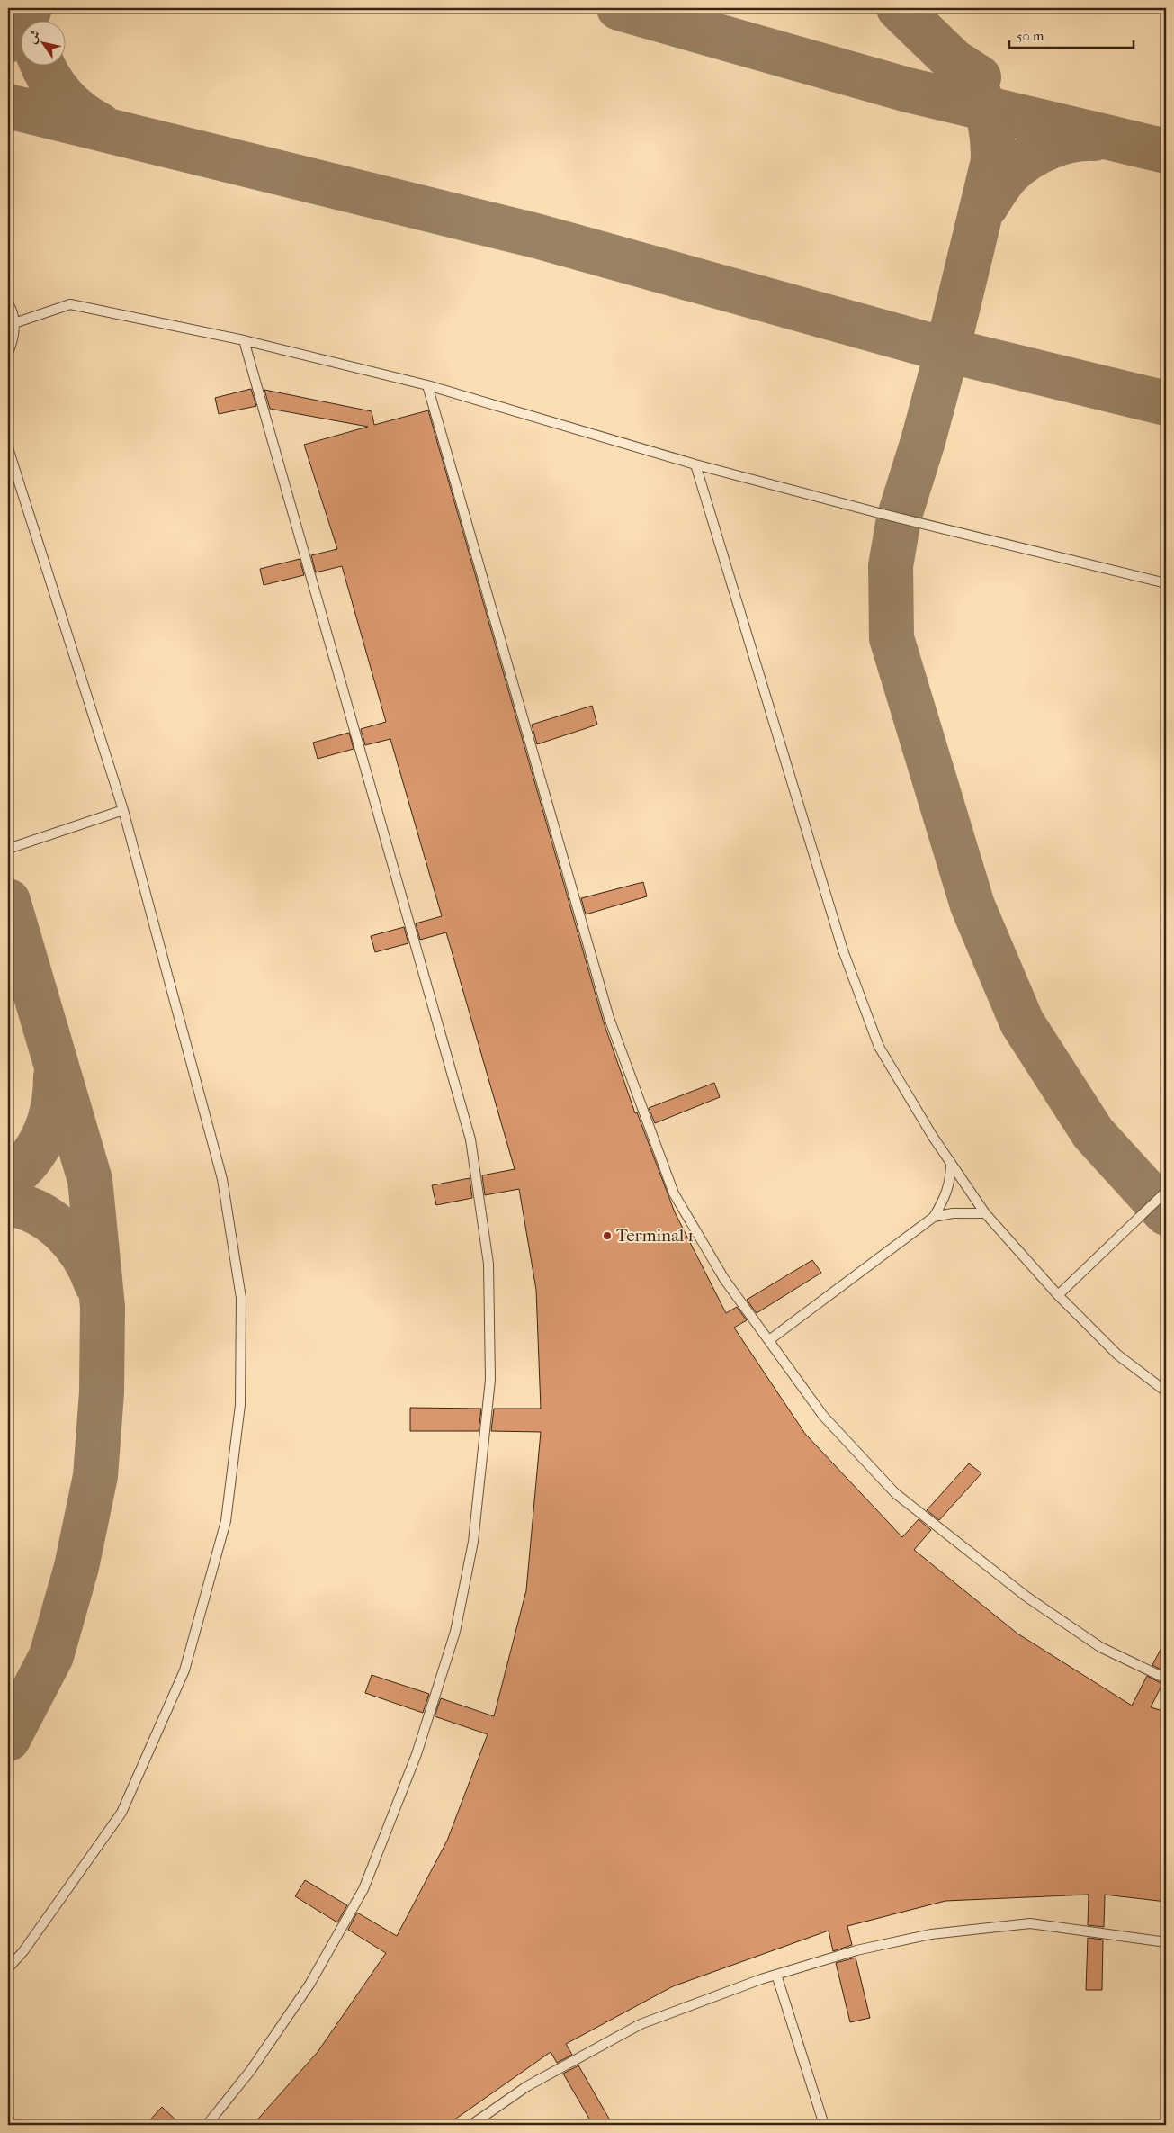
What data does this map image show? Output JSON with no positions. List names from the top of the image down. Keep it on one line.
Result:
{"places":["Terminal 1"],"scale_bar":"50 m","north":"top left"}
